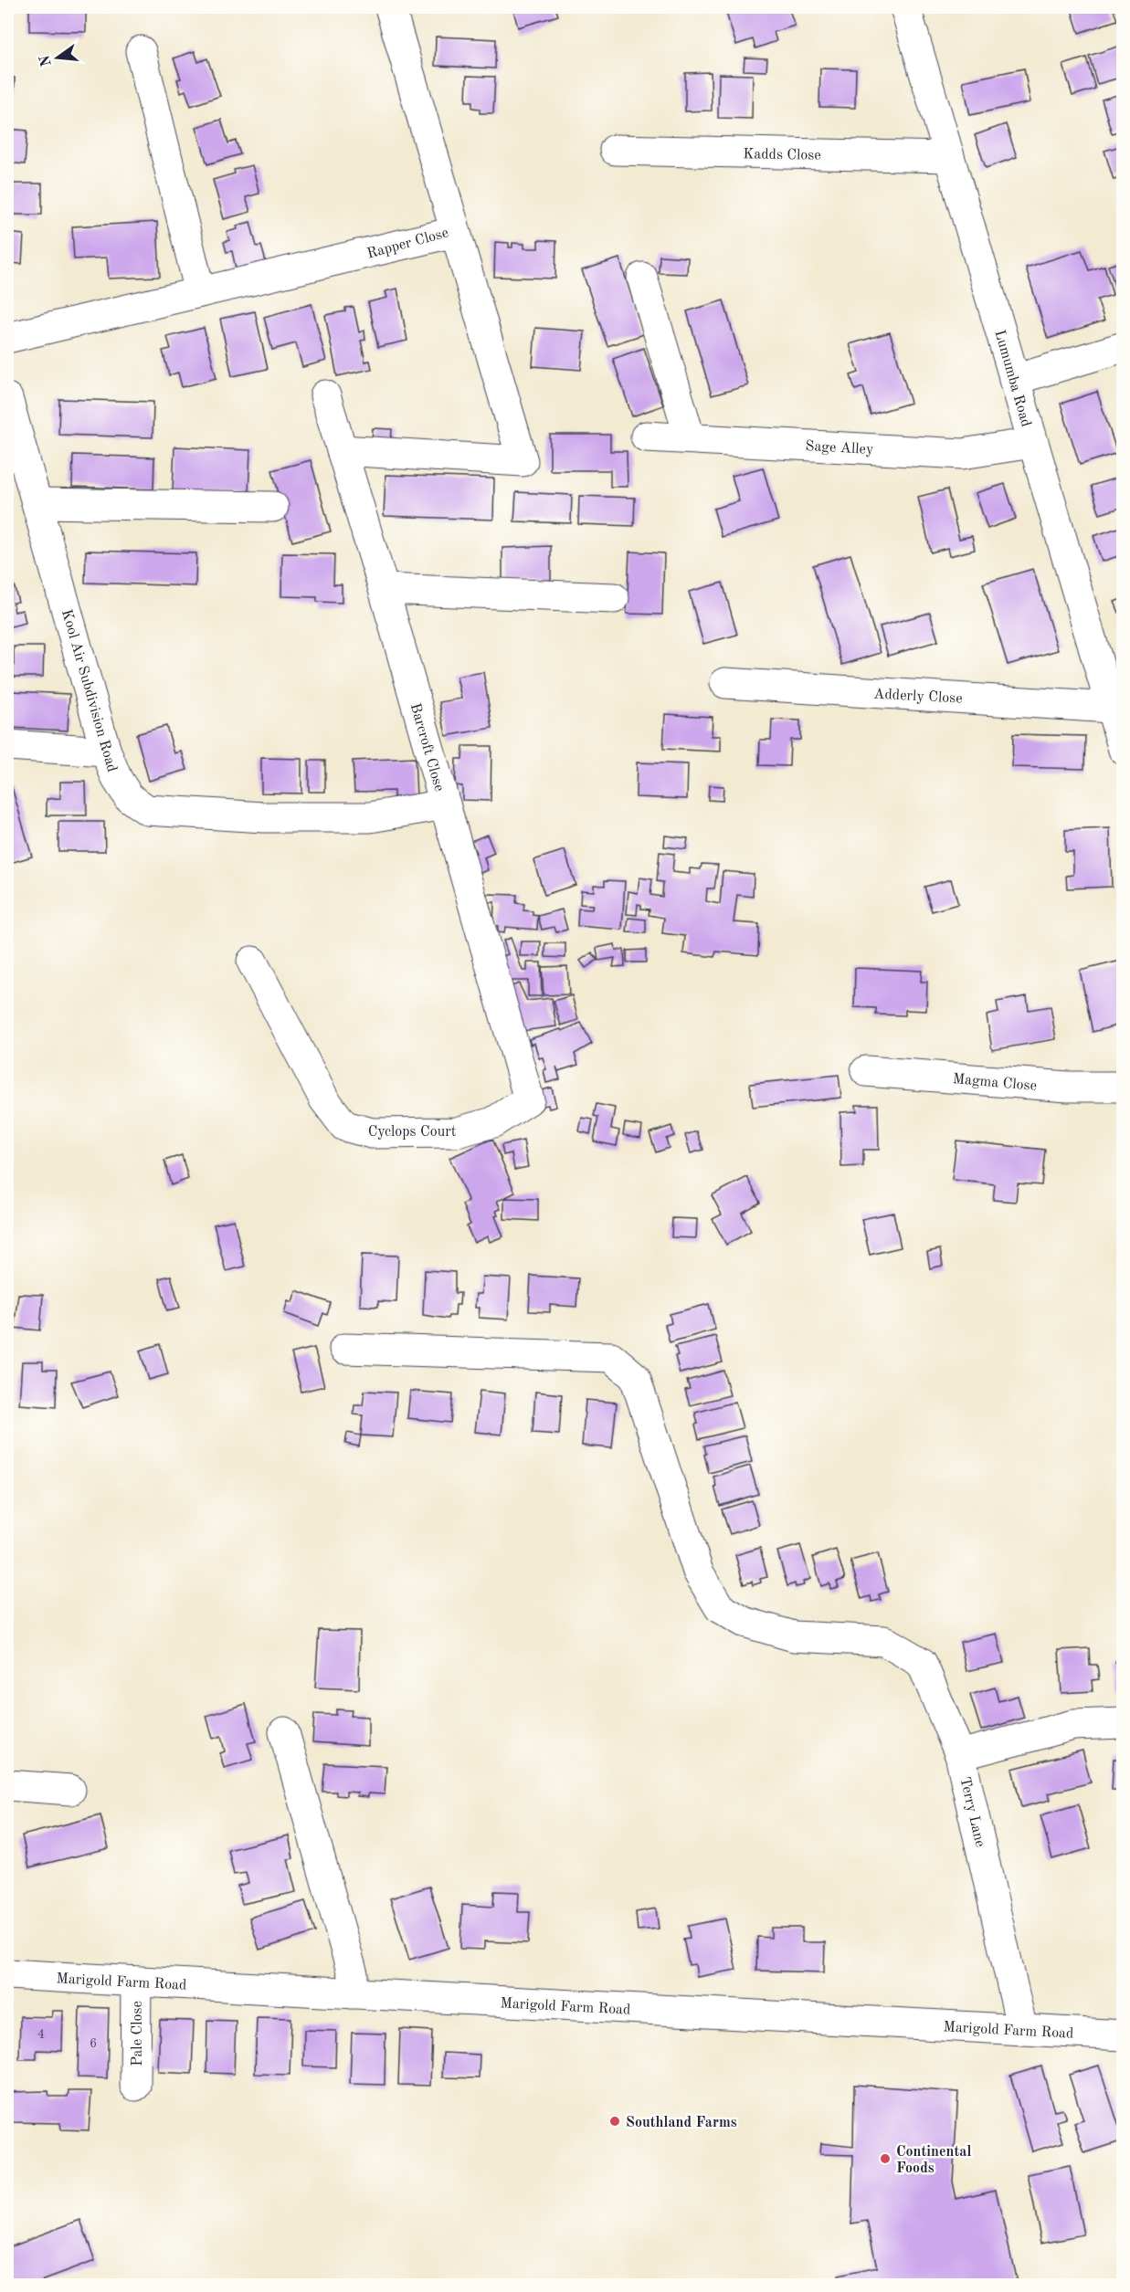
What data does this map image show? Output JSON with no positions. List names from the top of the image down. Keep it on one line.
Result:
{"streets":{"street":["Kadds Close","Rapper Close","Lumumba Road","Sage Alley","Kool Air Subdivision Road","Adderly Close","Barcroft Close","Magma Close","Cyclops Court","Terry Lane","Marigold Farm Road","Pale Close"]},"crossings":[["Kadds Close","Lumumba Road"],["Lumumba Road","Sage Alley"],["Lumumba Road","Adderly Close"],["Kool Air Subdivision Road","Barcroft Close"],["Barcroft Close","Cyclops Court"],["Terry Lane","Marigold Farm Road"],["Marigold Farm Road","Pale Close"]],"places":["Southland Farms","Continental Foods"],"house_numbers":["4","6"],"north":"left"}
